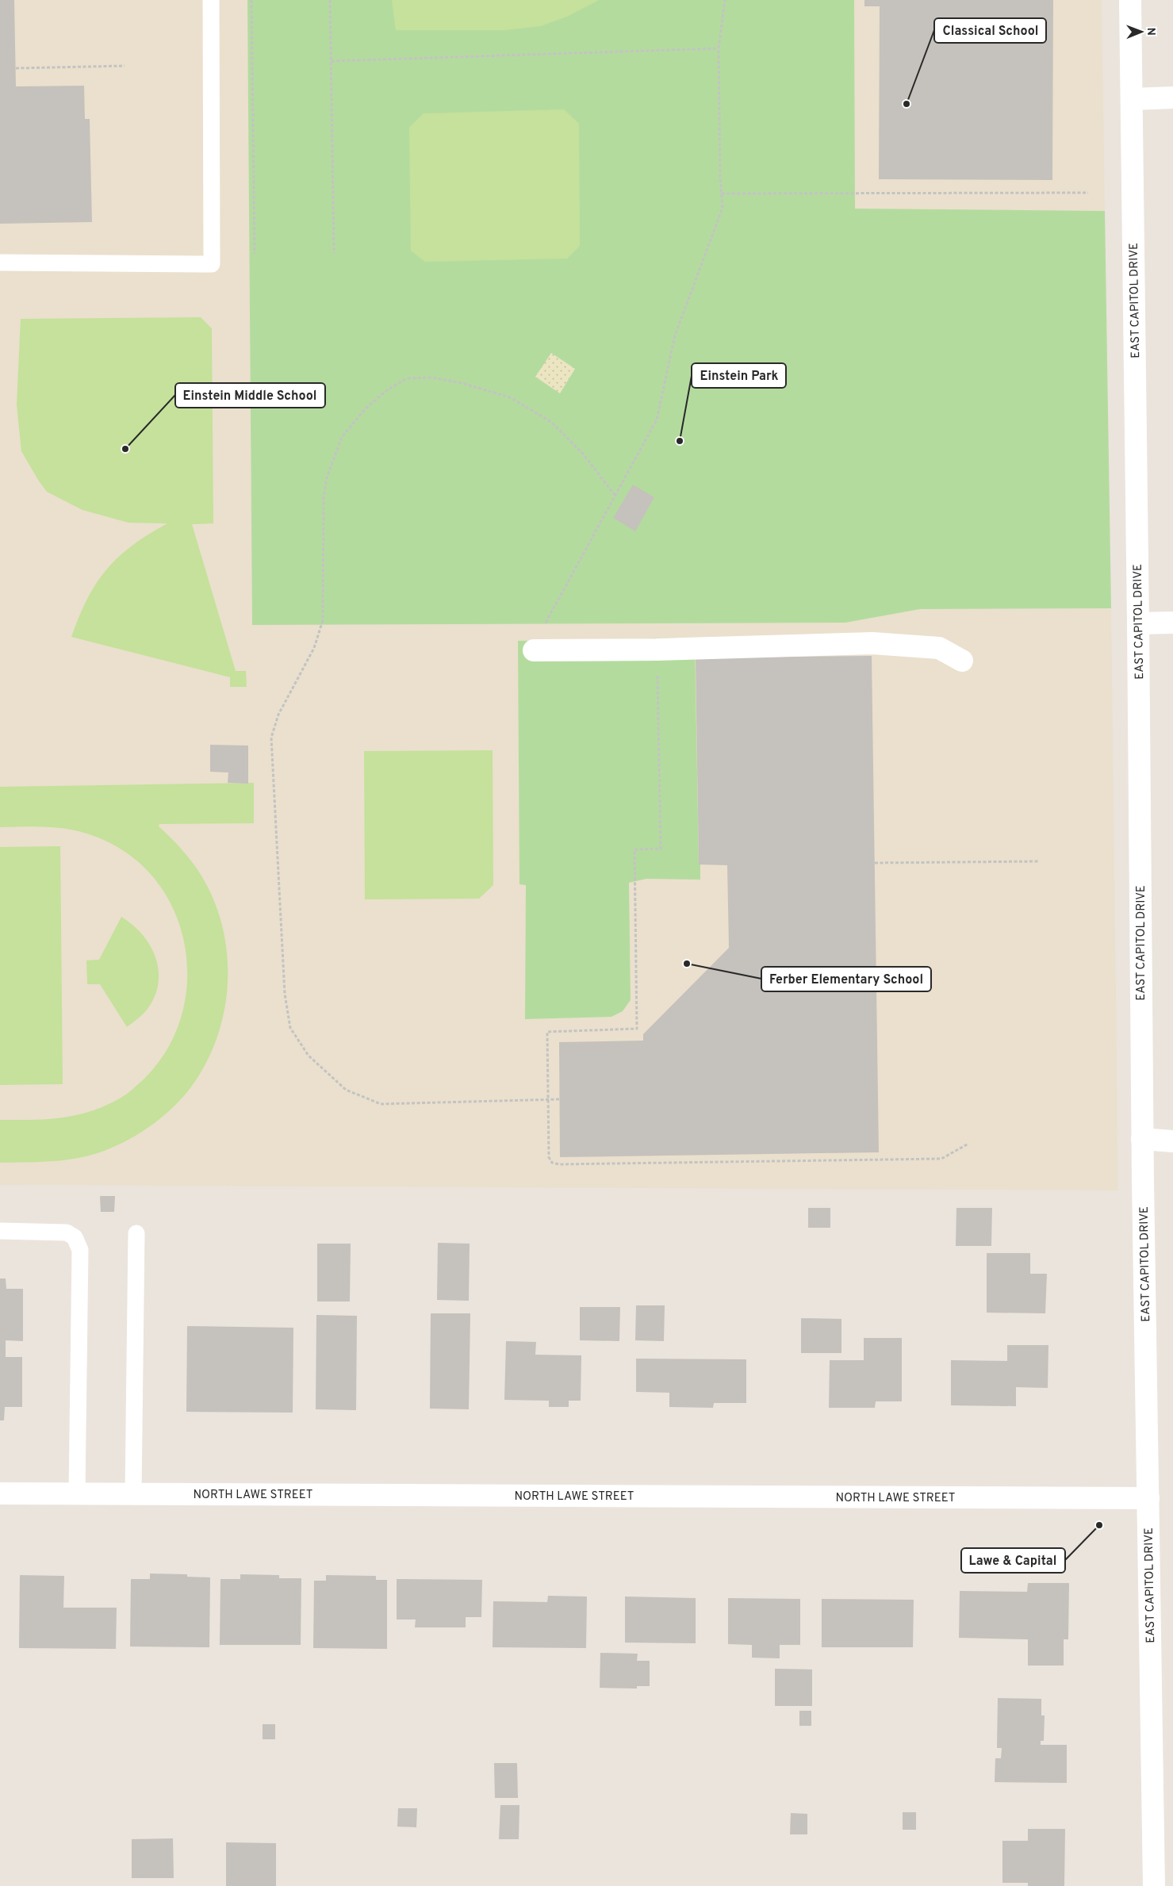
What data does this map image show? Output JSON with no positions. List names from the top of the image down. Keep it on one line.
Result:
{"streets":{"street":["EAST CAPITOL DRIVE","NORTH LAWE STREET"]},"crossings":[["EAST CAPITOL DRIVE","NORTH LAWE STREET"]],"places":["Classical School","Einstein Park","Einstein Middle School","Ferber Elementary School","Lawe & Capital"],"north":"right"}
